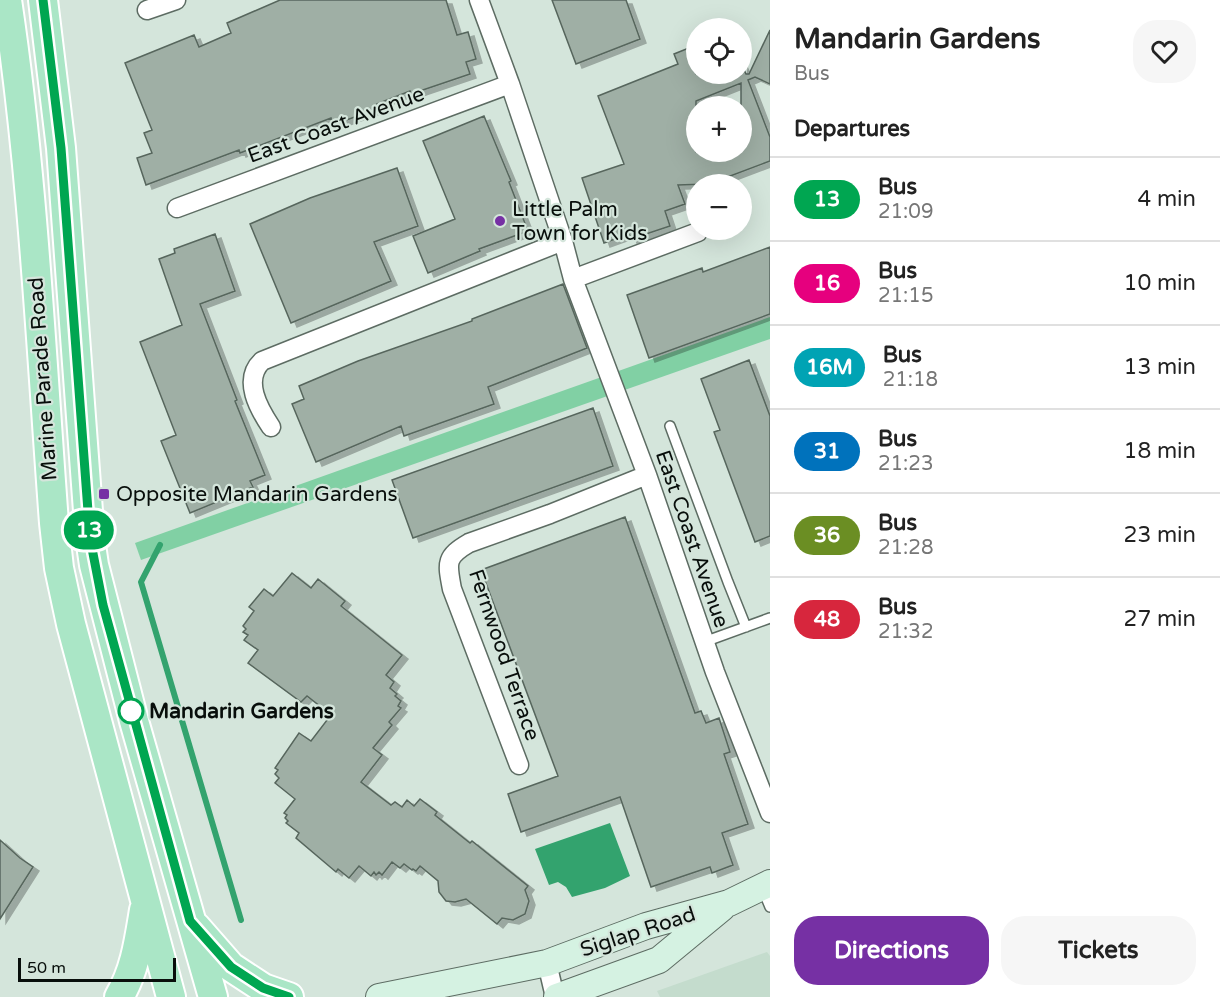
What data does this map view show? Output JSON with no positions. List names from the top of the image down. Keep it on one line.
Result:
{"streets":{"main road":["Marine Parade Road","Siglap Road"],"street":["East Coast Avenue","Fernwood Terrace"]},"crossings":[["East Coast Avenue","Fernwood Terrace"]],"places":{"other":["Little Palm Town for Kids","Mandarin Gardens"],"transit":["Opposite Mandarin Gardens"]},"lines":["bus line 13"],"scale_bar":"50 m","page":{"on_map":"13","heading":[["Mandarin Gardens","Bus"],"Departures"],"map_buttons":["+","−"],"list":[{"mark":"13","name":"Bus","note":"21:09","value":"4 min"},{"mark":"16","name":"Bus","note":"21:15","value":"10 min"},{"mark":"16M","name":"Bus","note":"21:18","value":"13 min"},{"mark":"31","name":"Bus","note":"21:23","value":"18 min"},{"mark":"36","name":"Bus","note":"21:28","value":"23 min"},{"mark":"48","name":"Bus","note":"21:32","value":"27 min"}],"buttons":["Directions","Tickets"],"scale":"50 m"}}
